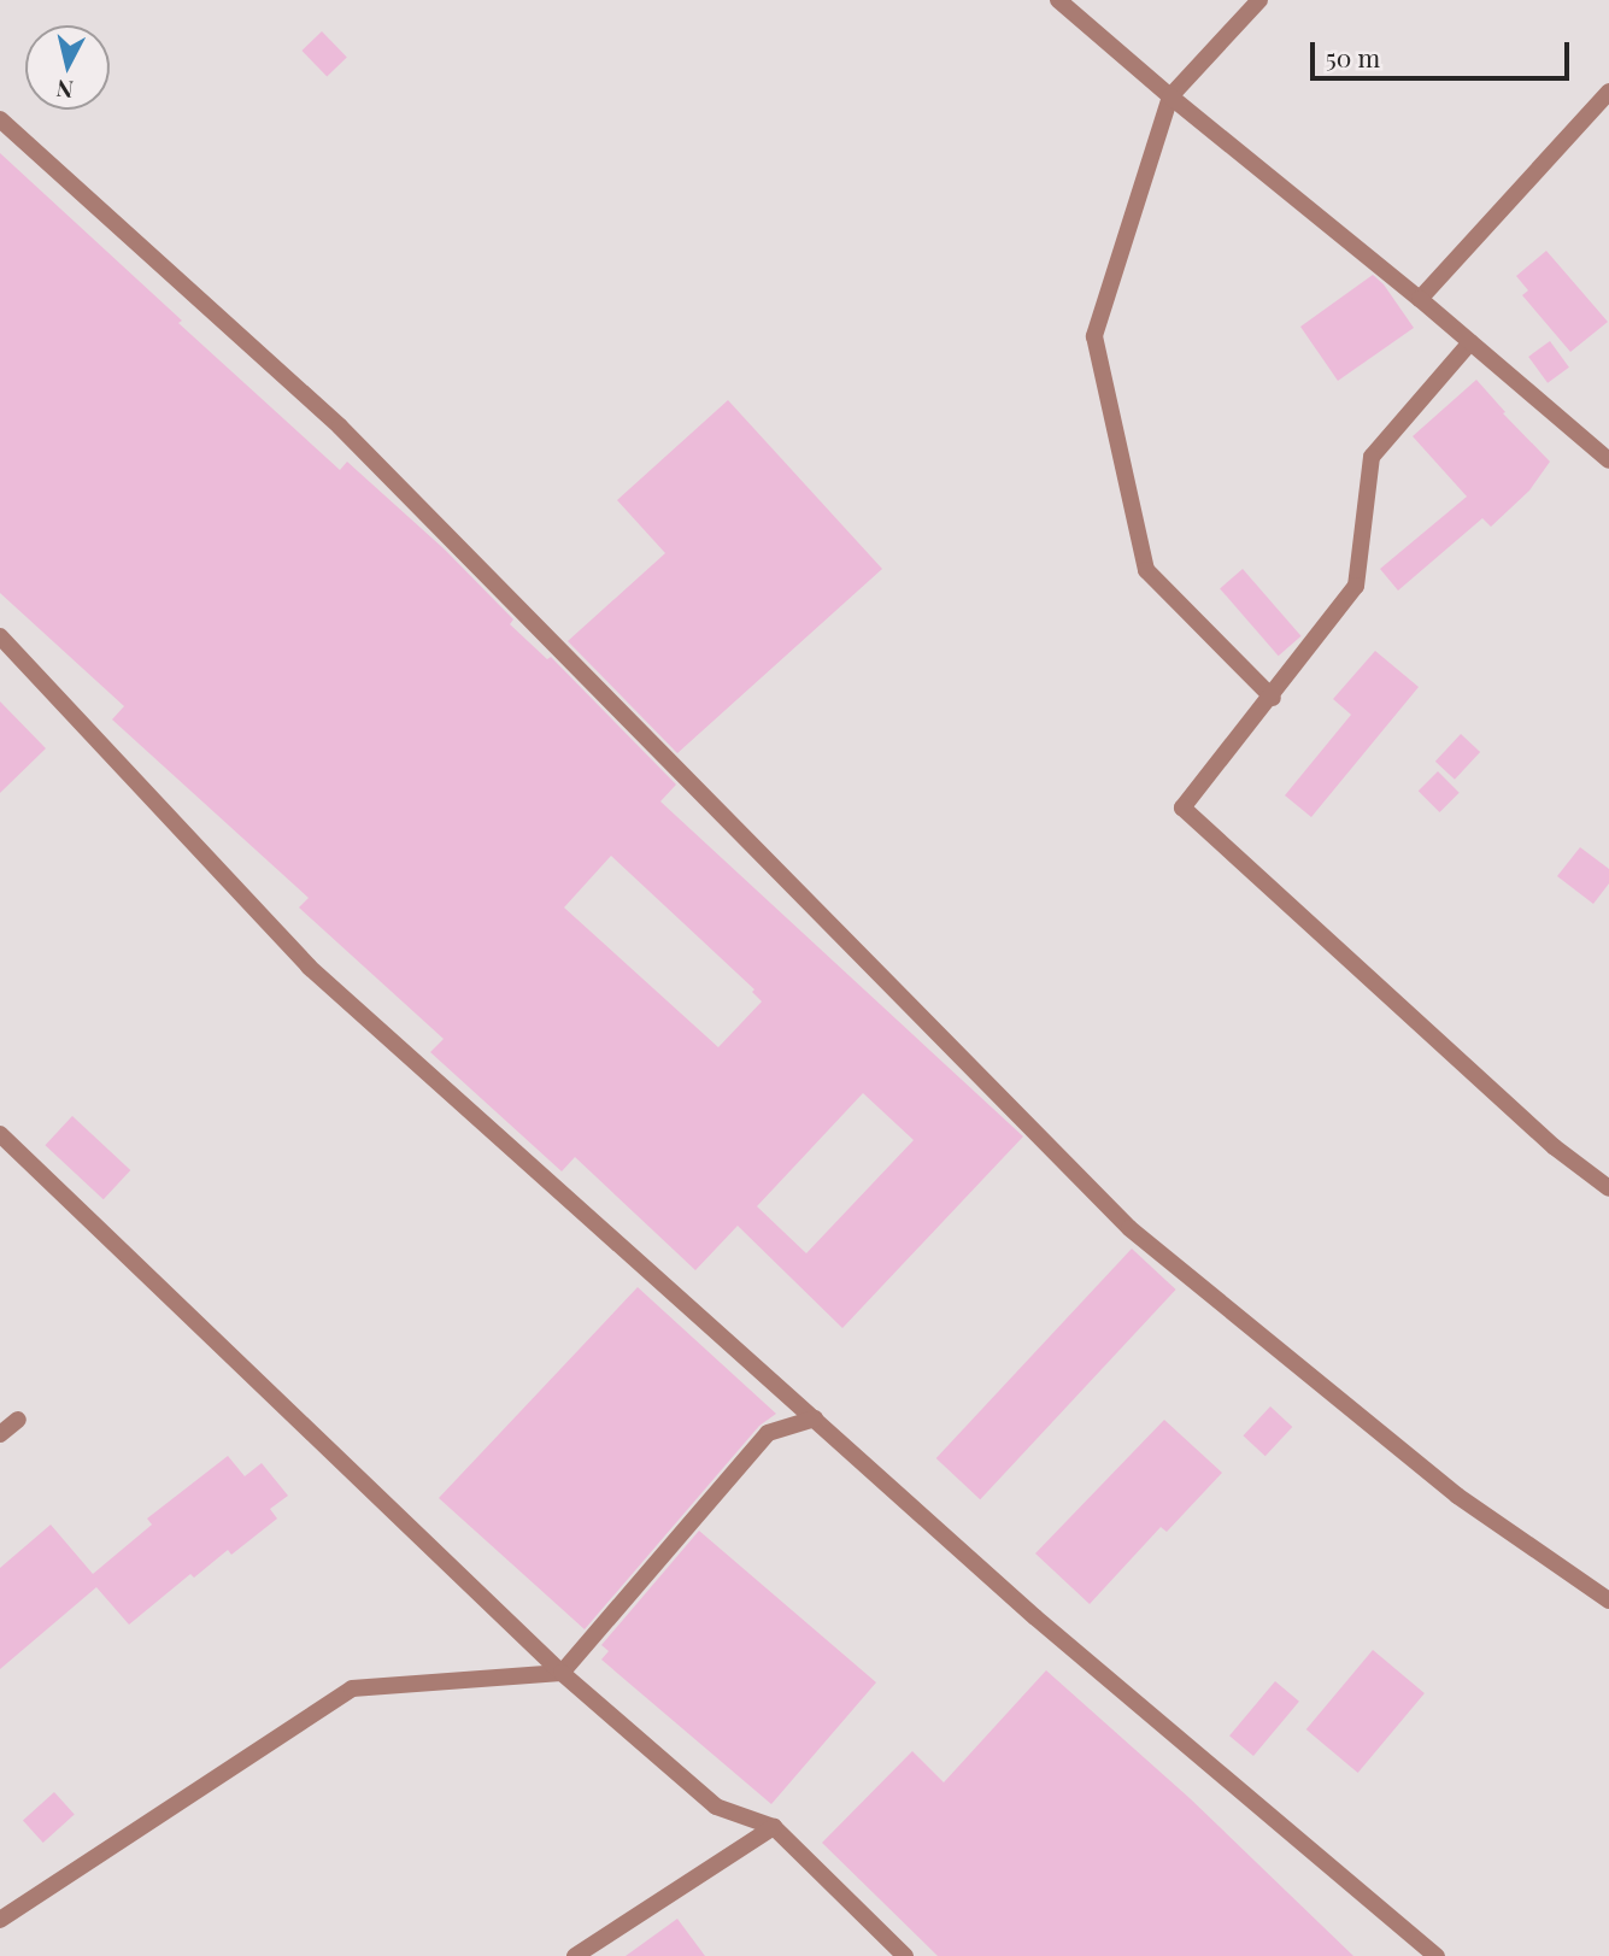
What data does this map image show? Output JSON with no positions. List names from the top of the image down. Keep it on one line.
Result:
{"scale_bar":"50 m","north":"bottom"}
